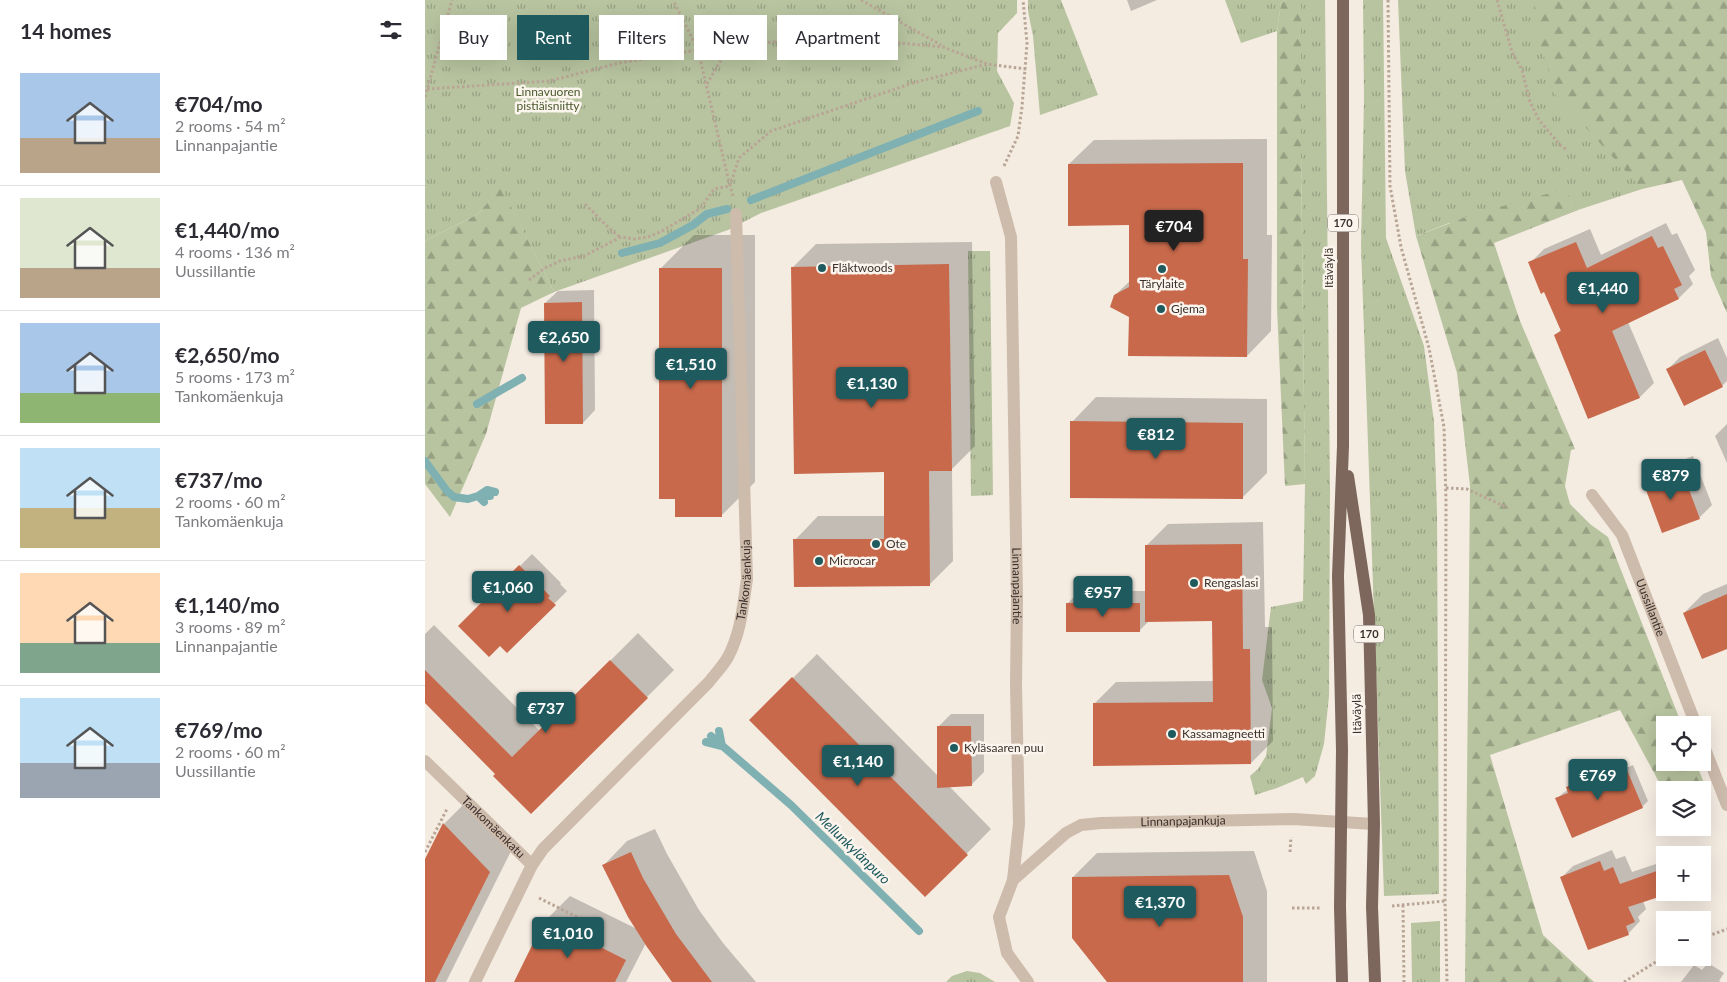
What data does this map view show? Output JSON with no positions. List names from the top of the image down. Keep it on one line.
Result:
{"streets":{"main road":["170","Itäväylä"],"street":["Tankomäenkuja","Linnanpajantie","Uussillantie","Linnanpajankuja","Tankomäenkatu"]},"crossings":[["Itäväylä","Linnanpajankuja"],["Tankomäenkuja","Tankomäenkatu"],["Linnanpajantie","Linnanpajankuja"]],"water":["Mellunkylänpuro"],"parks":["Linnavuoren pistiäisniitty"],"places":["Fläktwoods","Tärylaite","Gjema","Ote","Microcar","Rengaslasi","Kassamagneetti","Kyläsaaren puu"],"page":{"heading":"14 homes","chip":["Buy","Rent","Filters","New","Apartment"],"list":[{"name":"€704/mo","note":"2 rooms · 54 m² · Linnanpajantie"},{"name":"€1,440/mo","note":"4 rooms · 136 m² · Uussillantie"},{"name":"€2,650/mo","note":"5 rooms · 173 m² · Tankomäenkuja"},{"name":"€737/mo","note":"2 rooms · 60 m² · Tankomäenkuja"},{"name":"€1,140/mo","note":"3 rooms · 89 m² · Linnanpajantie"},{"name":"€769/mo","note":"2 rooms · 60 m² · Uussillantie"}],"price":["€704","€1,440","€2,650","€1,510","€1,130","€812","€879","€1,060","€957","€737","€1,140","€769","€1,370","€1,010"],"map_buttons":["+","−"]}}
